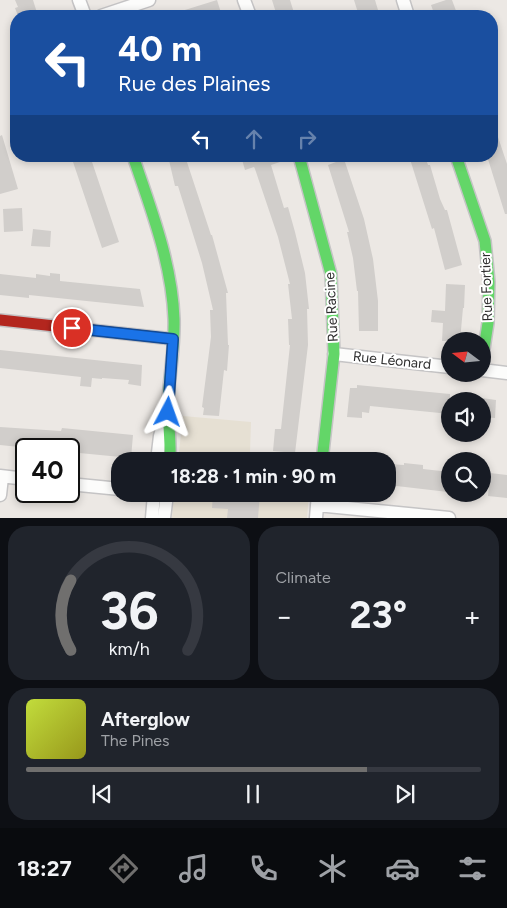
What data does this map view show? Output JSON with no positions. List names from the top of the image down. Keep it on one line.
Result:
{"streets":{"street":["Rue Fortier","Rue Racine","Rue Léonard"]},"crossings":[["Rue Racine","Rue Léonard"]],"north":"left","page":{"turn":["40 m","Rue des Plaines"],"limit":"40","trip":"18:28 · 1 min · 90 m","tile":"Climate","heat":["−","23°","+"],"song":["Afterglow","The Pines"],"tabs":"18:27","gauge":["36","km/h"]}}
